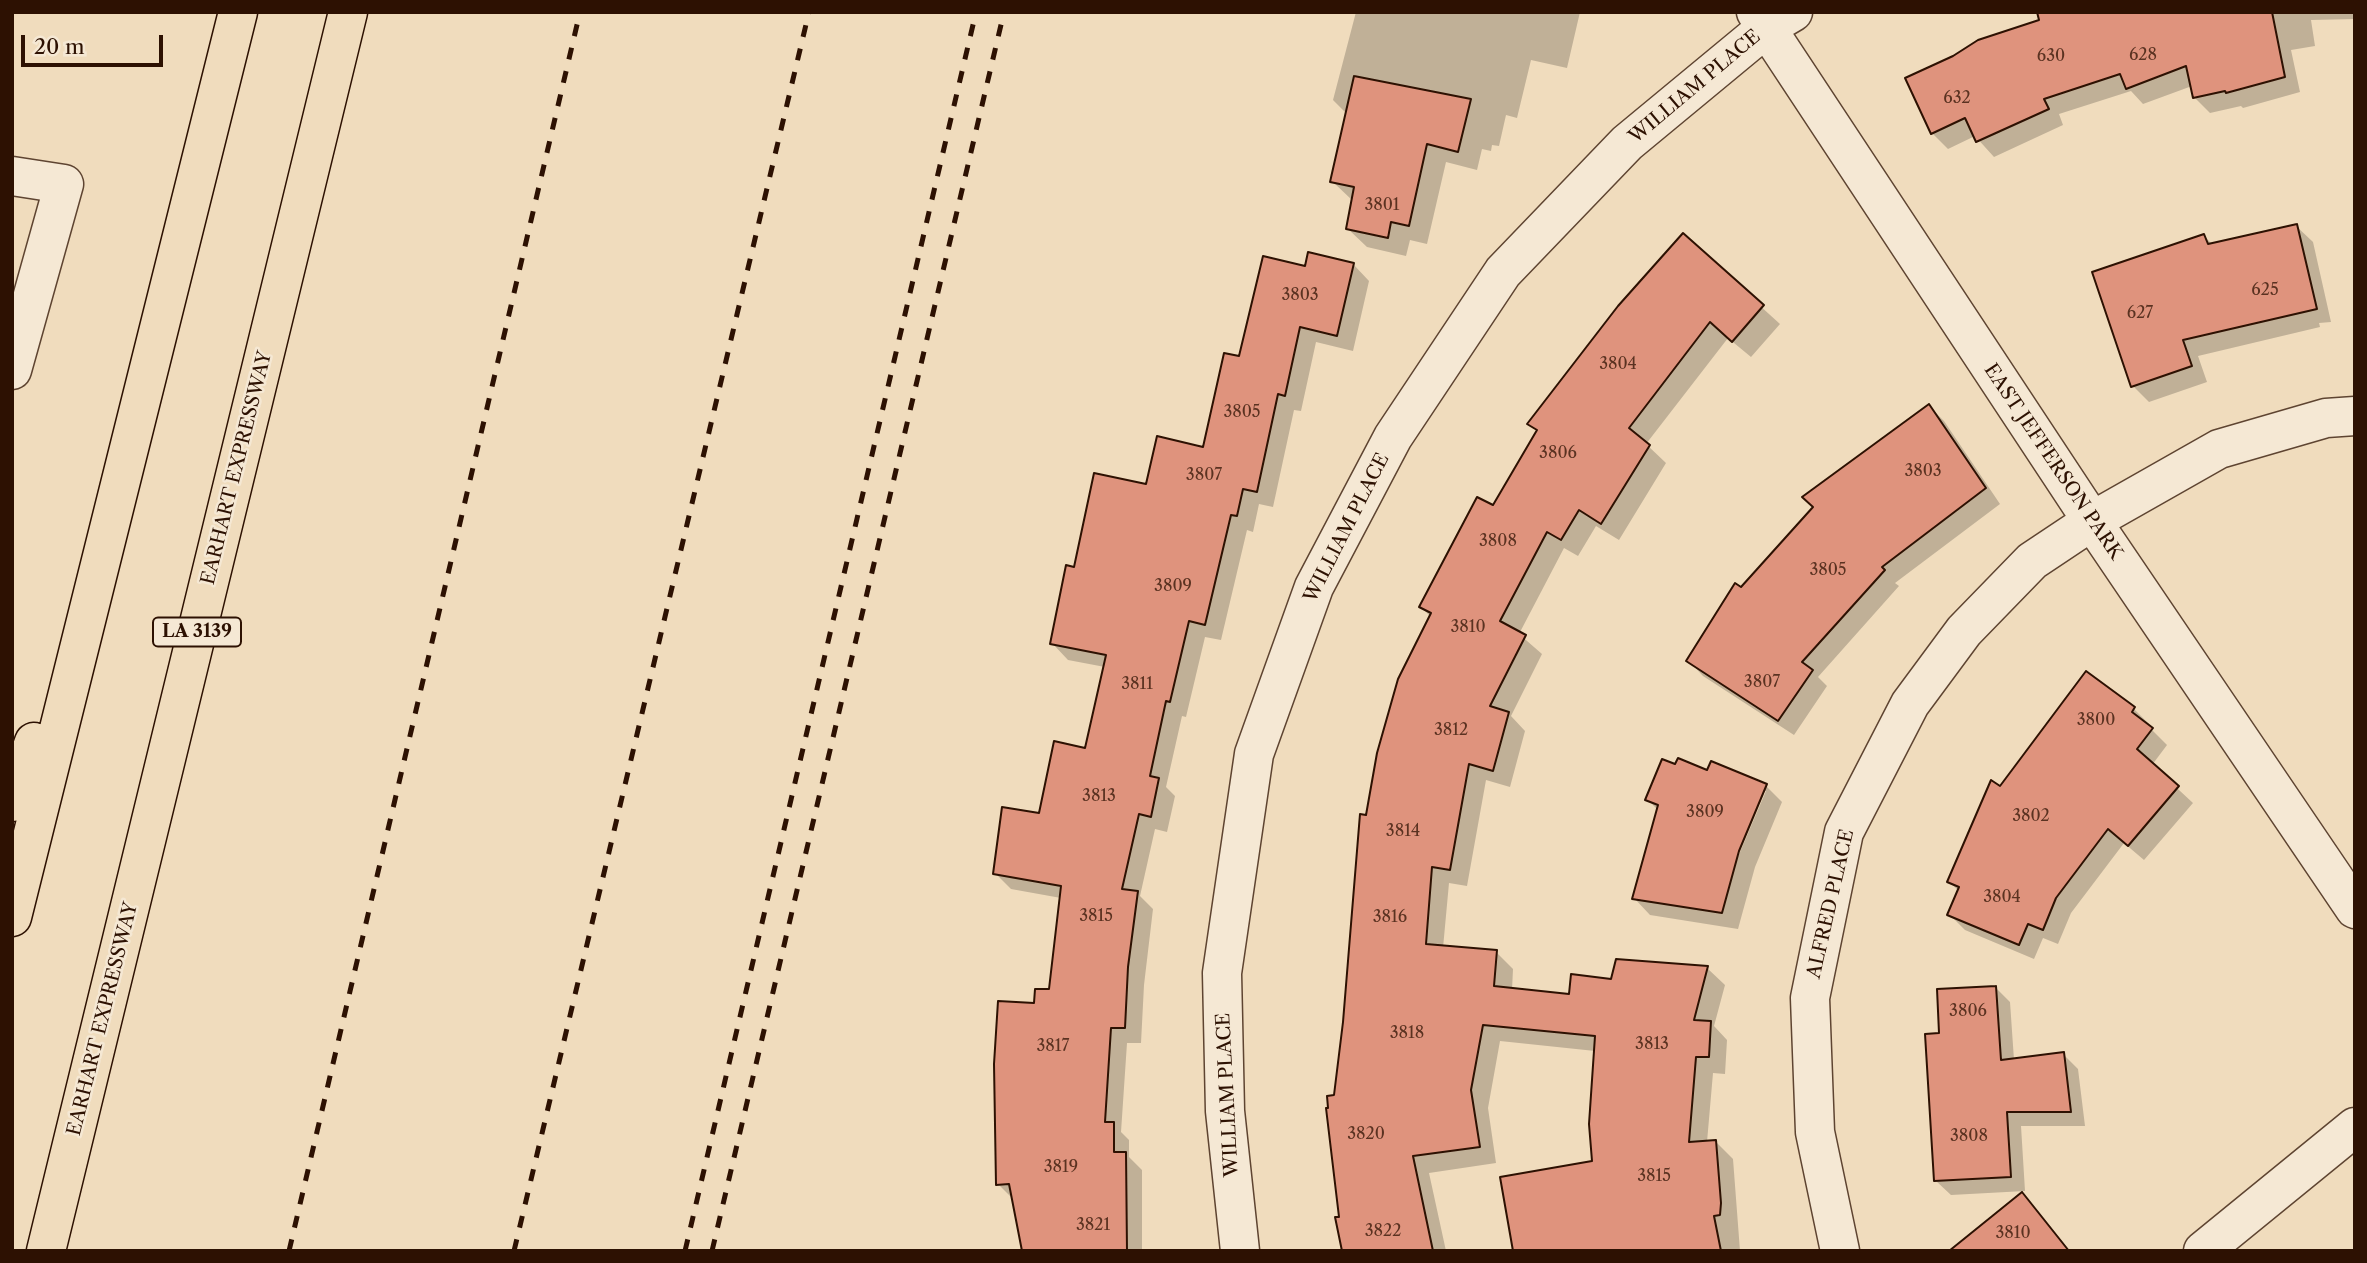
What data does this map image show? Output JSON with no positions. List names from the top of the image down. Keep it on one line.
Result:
{"streets":{"highway":["EARHART EXPRESSWAY","LA 3139"],"street":["WILLIAM PLACE","EAST JEFFERSON PARK","ALFRED PLACE"]},"crossings":[["WILLIAM PLACE","EAST JEFFERSON PARK"],["EAST JEFFERSON PARK","ALFRED PLACE"]],"house_numbers":["628","630","632","3801","625","3803","627","3804","3805","3806","3803","3807","3808","3805","3809","3810","3807","3811","3800","3812","3813","3809","3802","3814","3804","3815","3816","3806","3818","3813","3817","3820","3808","3819","3815","3821","3822","3810"],"scale_bar":"20 m"}
